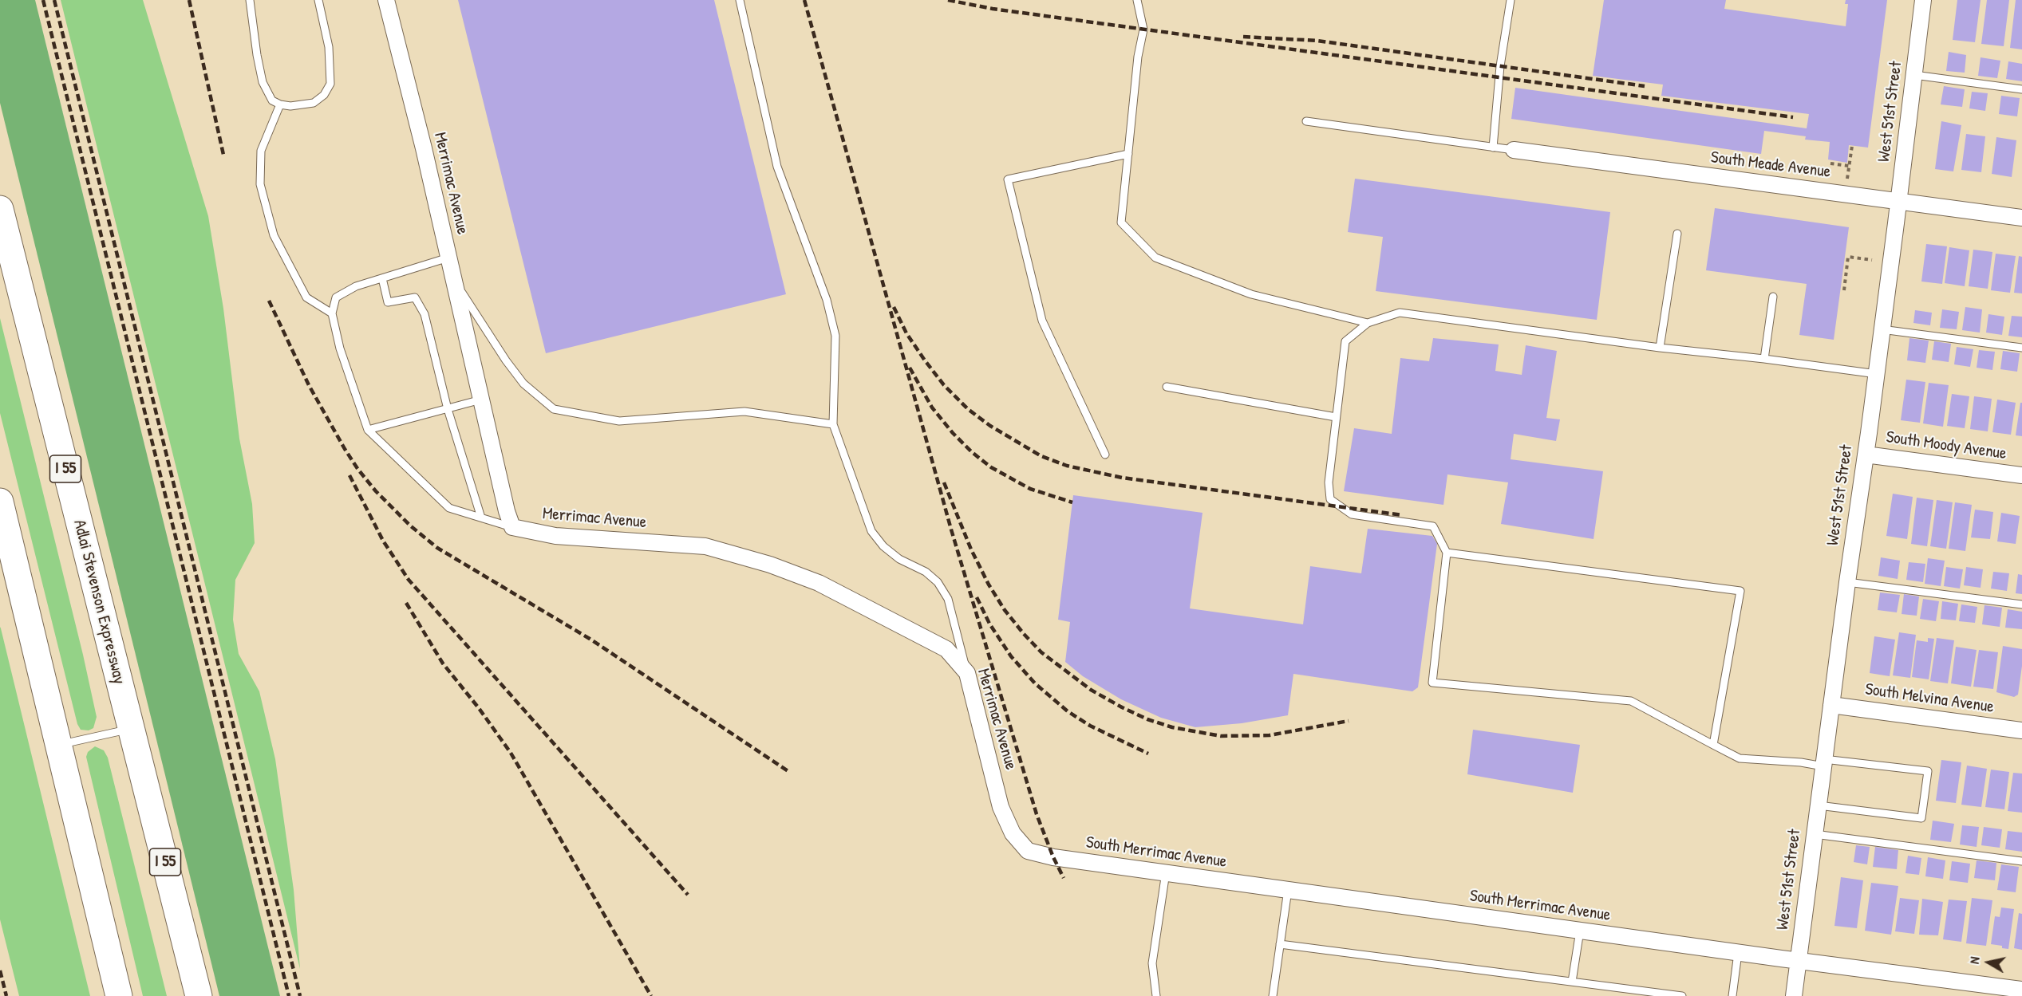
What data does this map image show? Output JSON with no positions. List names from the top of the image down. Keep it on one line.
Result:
{"streets":{"highway":["I 55","Adlai Stevenson Expressway"],"street":["West 51st Street","South Meade Avenue","Merrimac Avenue","South Moody Avenue","South Melvina Avenue","South Merrimac Avenue"]},"crossings":[["West 51st Street","South Meade Avenue"],["West 51st Street","South Moody Avenue"],["West 51st Street","South Melvina Avenue"],["West 51st Street","South Merrimac Avenue"],["Merrimac Avenue","South Merrimac Avenue"]],"north":"left"}
